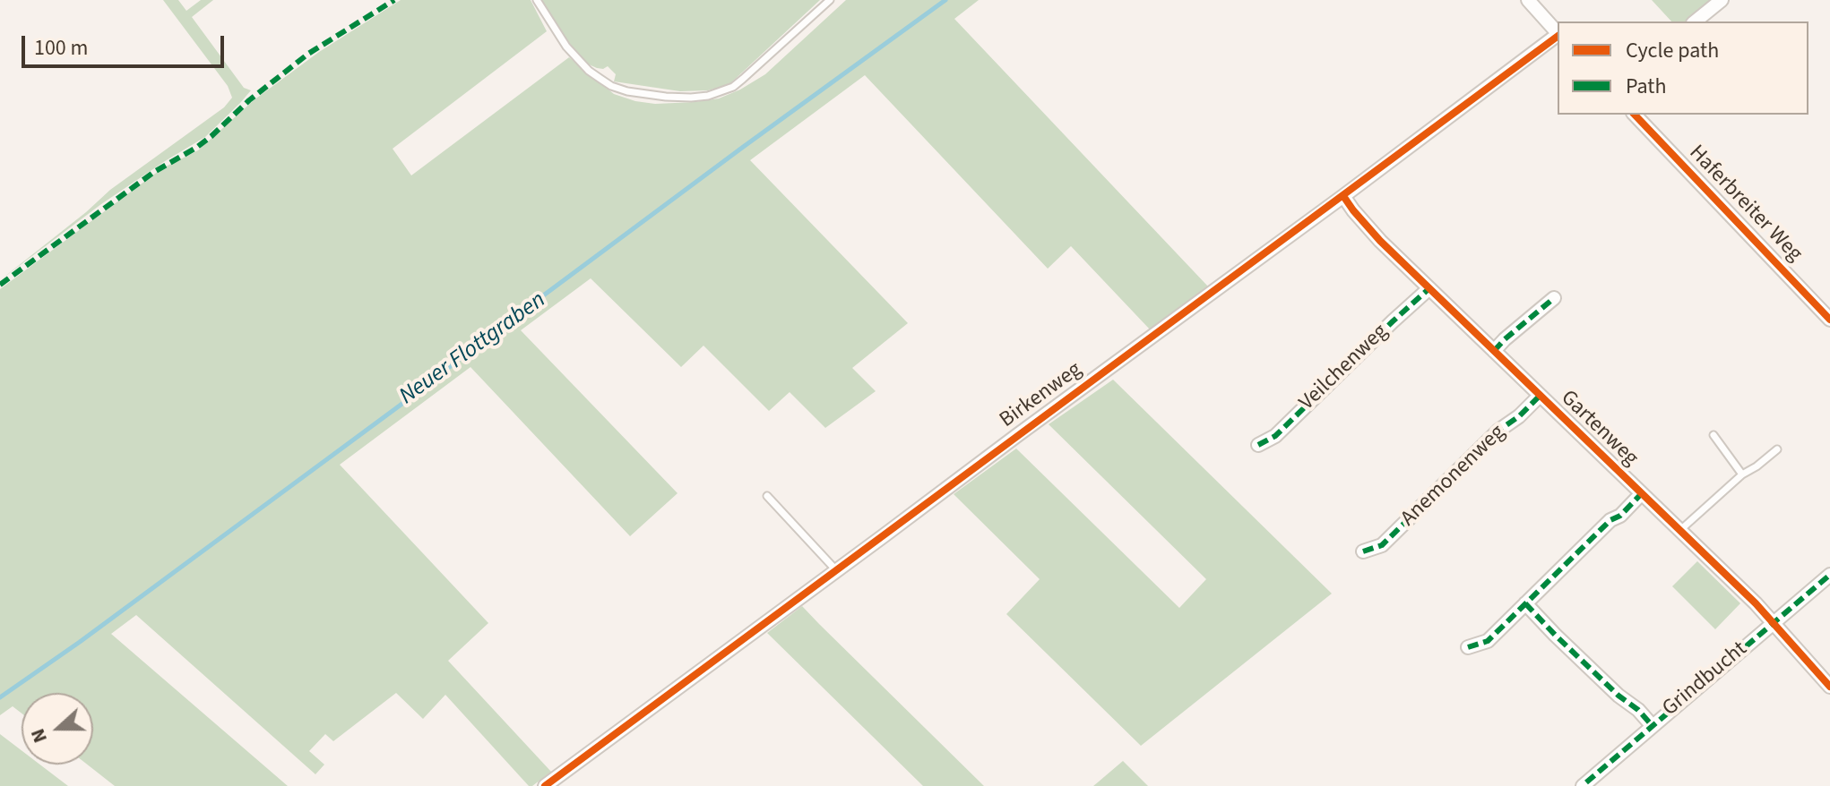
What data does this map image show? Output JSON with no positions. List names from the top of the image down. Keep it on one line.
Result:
{"streets":{"street":["Haferbreiter Weg","Veilchenweg","Birkenweg","Gartenweg","Anemonenweg","Grindbucht"]},"crossings":[["Veilchenweg","Gartenweg"],["Birkenweg","Gartenweg"],["Gartenweg","Anemonenweg"],["Gartenweg","Grindbucht"]],"water":["Neuer Flottgraben"],"legend":["Cycle path","Path"],"scale_bar":"100 m","north":"left"}
